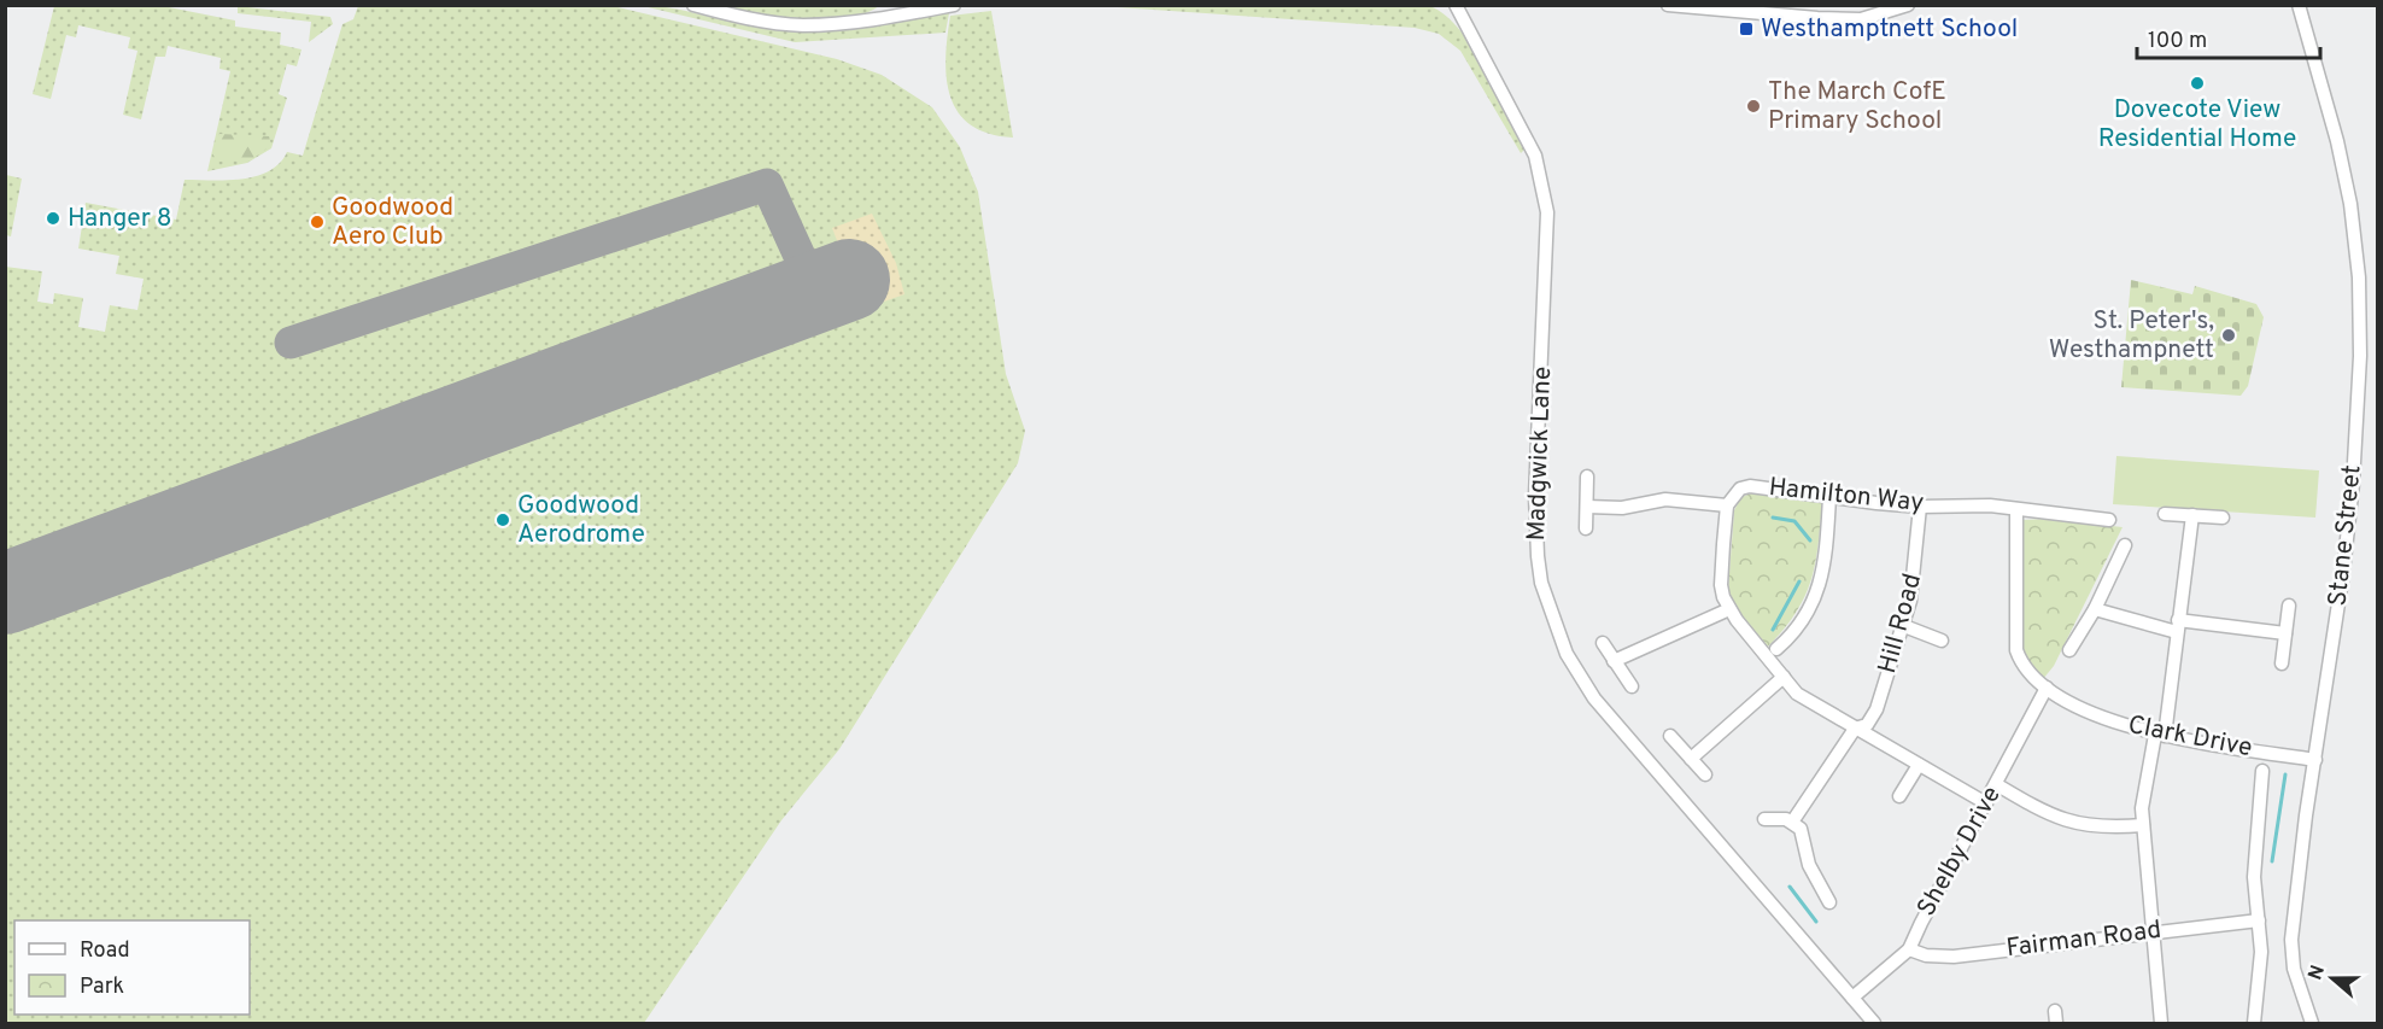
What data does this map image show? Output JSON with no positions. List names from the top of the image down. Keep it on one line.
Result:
{"streets":{"street":["Madgwick Lane","Hamilton Way","Stane Street","Hill Road","Clark Drive","Shelby Drive","Fairman Road"]},"crossings":[["Madgwick Lane","Shelby Drive"],["Hamilton Way","Hill Road"],["Hamilton Way","Clark Drive"],["Stane Street","Clark Drive"],["Clark Drive","Shelby Drive"],["Shelby Drive","Fairman Road"]],"places":{"transit":["Westhamptnett School"],"other":["Dovecote View Residential Home","The March CofE Primary School","Hanger 8","Goodwood Aero Club","St. Peter's, Westhampnett","Goodwood Aerodrome"]},"legend":["Road","Park"],"scale_bar":"100 m","north":"left"}
